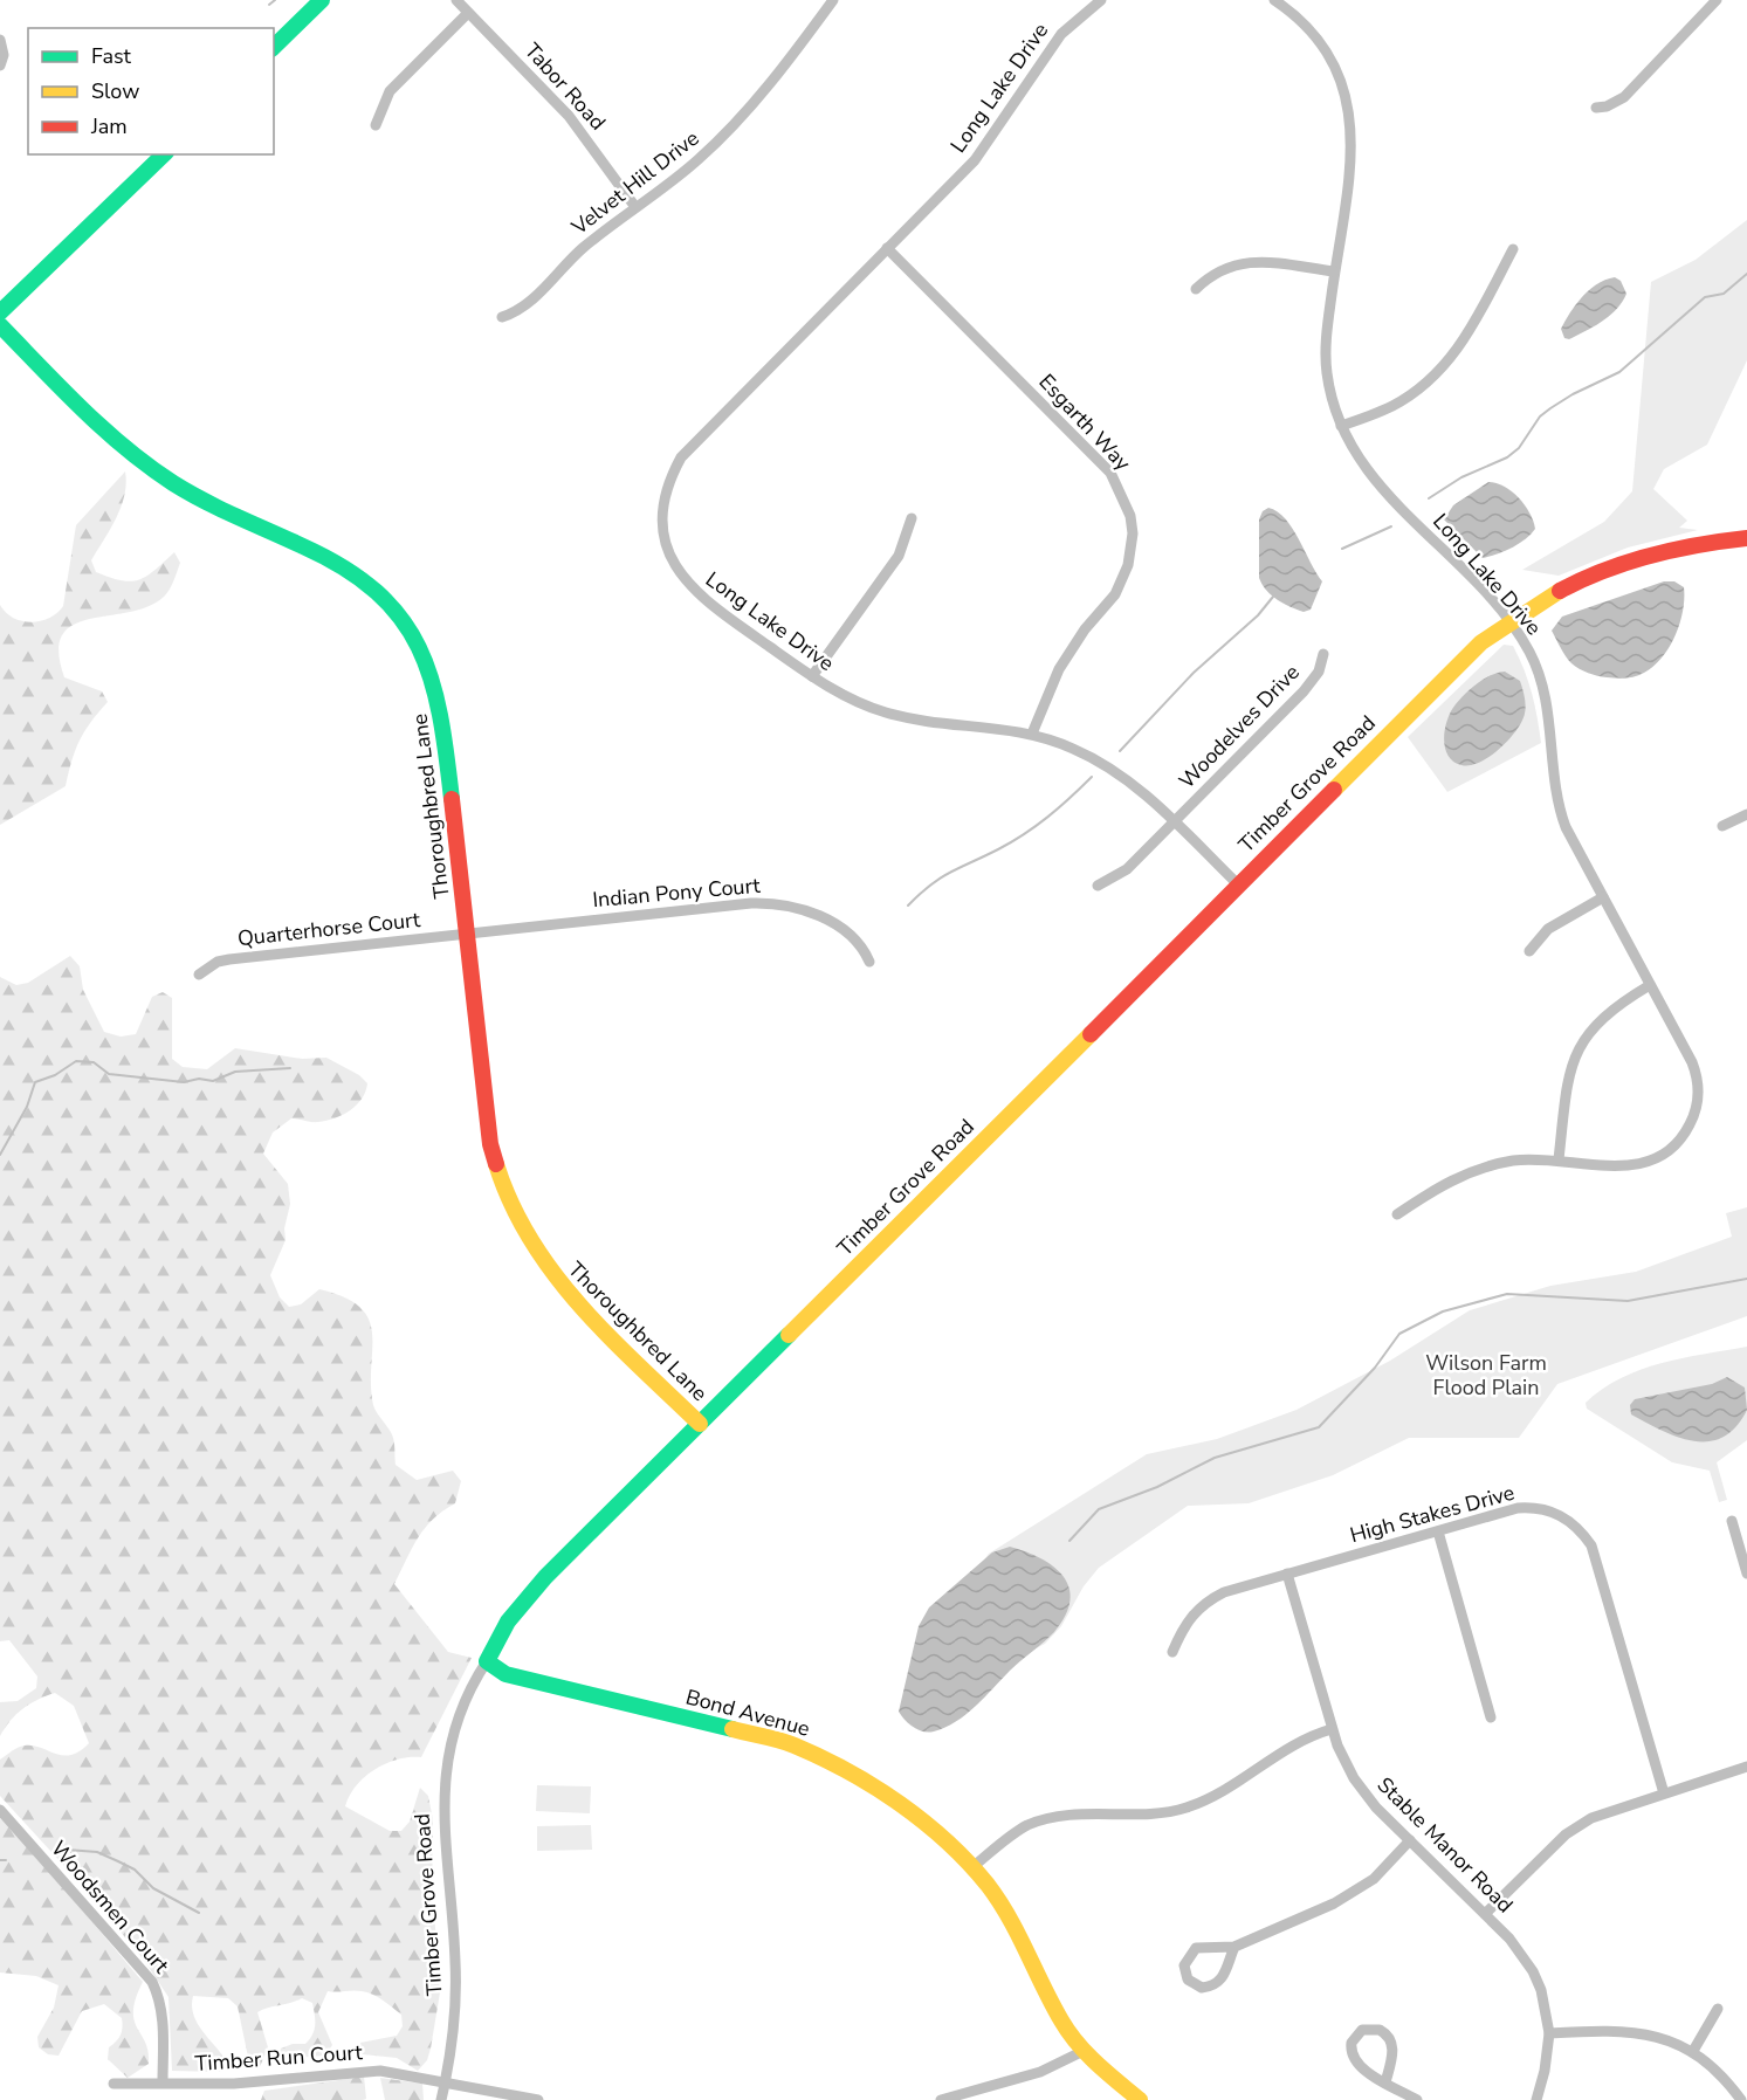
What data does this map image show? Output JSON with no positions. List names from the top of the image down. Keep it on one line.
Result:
{"streets":{"street":["Tabor Road","Long Lake Drive","Velvet Hill Drive","Esgarth Way","Woodelves Drive","Timber Grove Road","Thoroughbred Lane","Indian Pony Court","Quarterhorse Court","High Stakes Drive","Bond Avenue","Stable Manor Road","Woodsmen Court","Timber Run Court"]},"crossings":[["Tabor Road","Velvet Hill Drive"],["Long Lake Drive","Esgarth Way"],["Long Lake Drive","Woodelves Drive"],["Long Lake Drive","Timber Grove Road"],["Timber Grove Road","Thoroughbred Lane"],["Timber Grove Road","Bond Avenue"],["Timber Grove Road","Timber Run Court"],["Thoroughbred Lane","Indian Pony Court"],["Thoroughbred Lane","Quarterhorse Court"],["Indian Pony Court","Quarterhorse Court"],["High Stakes Drive","Stable Manor Road"],["Woodsmen Court","Timber Run Court"]],"parks":["Wilson Farm Flood Plain"],"legend":["Fast","Slow","Jam"]}
